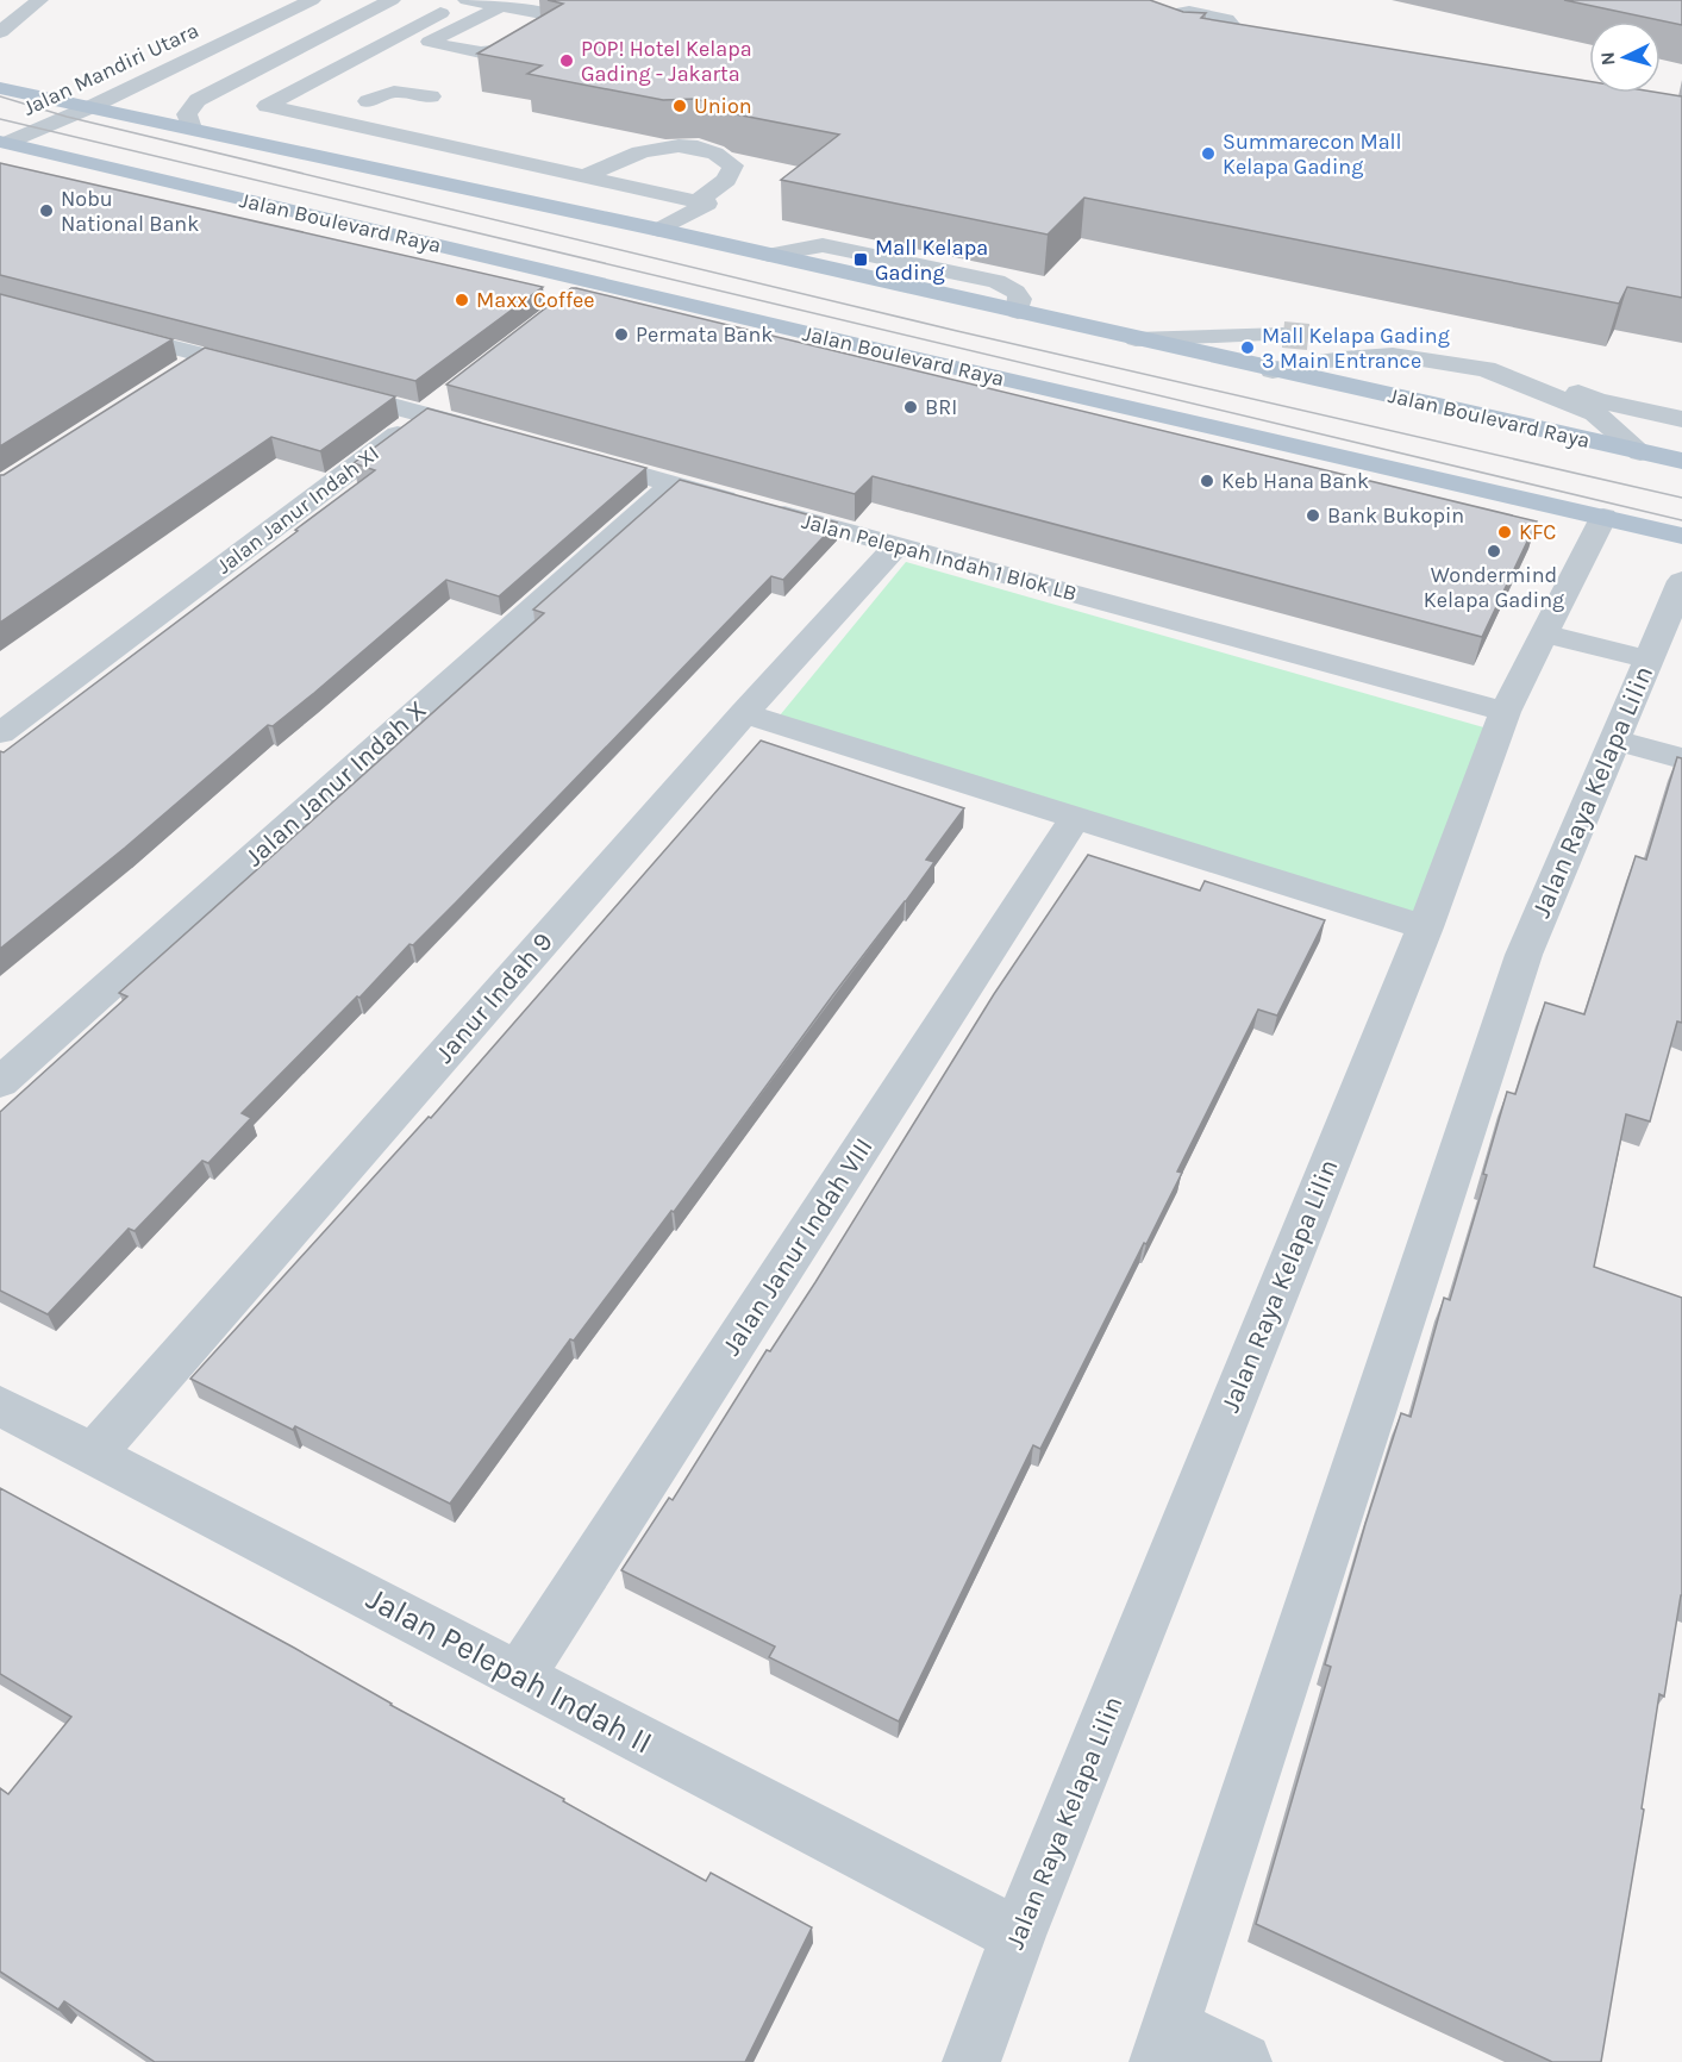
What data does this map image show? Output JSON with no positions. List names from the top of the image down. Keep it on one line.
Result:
{"streets":{"main road":["Jalan Boulevard Raya"],"street":["Jalan Mandiri Utara","Jalan Janur Indah XI","Jalan Pelepah Indah 1 Blok LB","Jalan Janur Indah X","Jalan Raya Kelapa Lilin","Janur Indah 9","Jalan Janur Indah VIII","Jalan Pelepah Indah II"]},"crossings":[["Jalan Mandiri Utara","Jalan Boulevard Raya"],["Jalan Boulevard Raya","Jalan Raya Kelapa Lilin"],["Jalan Pelepah Indah 1 Blok LB","Jalan Janur Indah X"],["Jalan Pelepah Indah 1 Blok LB","Jalan Raya Kelapa Lilin"],["Jalan Pelepah Indah 1 Blok LB","Janur Indah 9"],["Jalan Raya Kelapa Lilin","Jalan Pelepah Indah II"],["Janur Indah 9","Jalan Pelepah Indah II"],["Jalan Janur Indah VIII","Jalan Pelepah Indah II"]],"places":{"other":["POP! Hotel Kelapa Gading - Jakarta","Union","Summarecon Mall Kelapa Gading","Nobu National Bank","Maxx Coffee","Permata Bank","Mall Kelapa Gading 3 Main Entrance","BRI","Keb Hana Bank","Bank Bukopin","KFC","Wondermind Kelapa Gading"],"transit":["Mall Kelapa Gading"]},"north":"left"}
